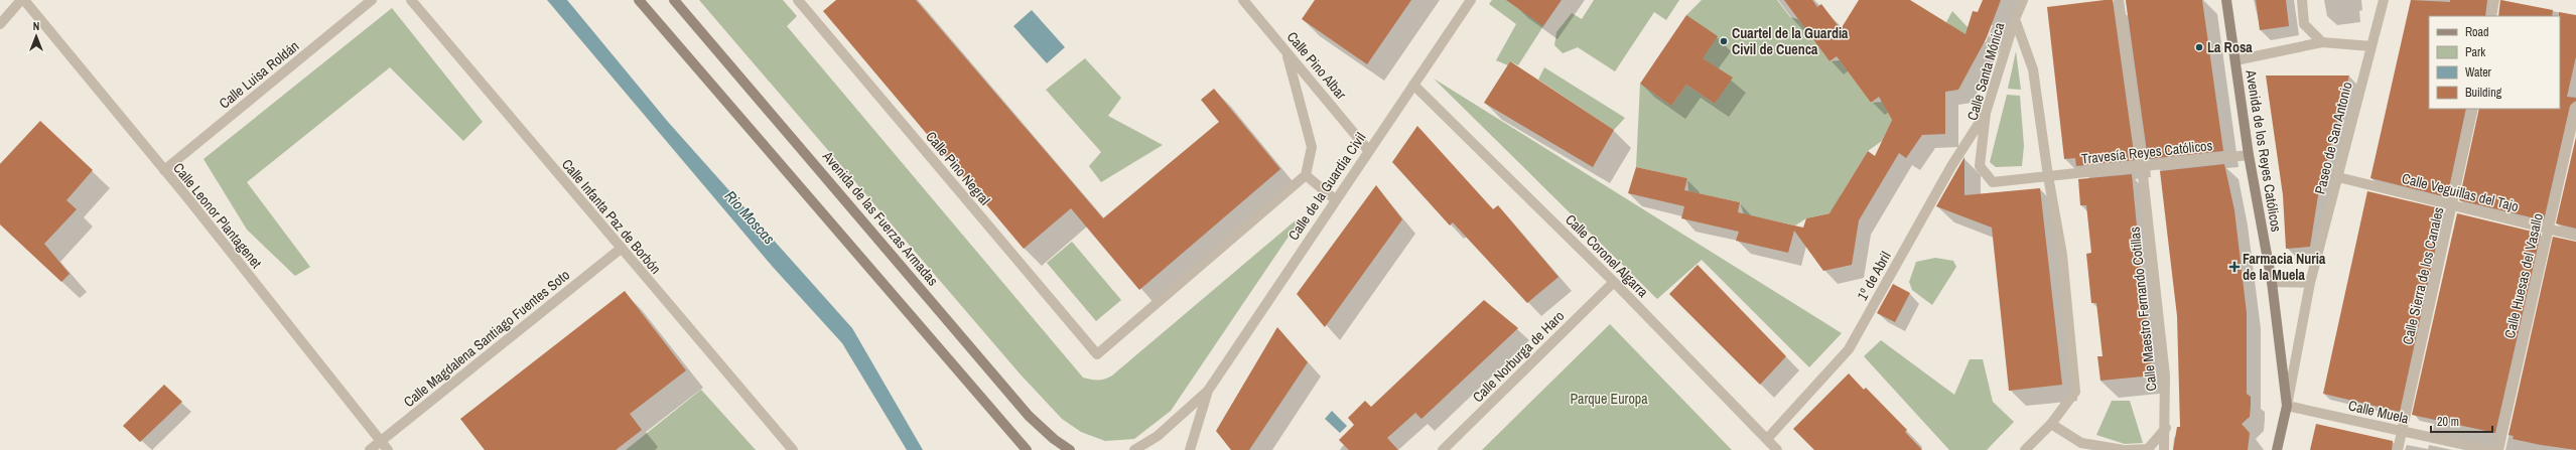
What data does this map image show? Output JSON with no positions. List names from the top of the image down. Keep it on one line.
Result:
{"streets":{"main road":["Avenida de los Reyes Católicos","Avenida de las Fuerzas Armadas"],"street":["Calle Pino Albar","Calle Santa Mónica","Calle Luisa Roldán","Paseo de San Antonio","Travesía Reyes Católicos","Calle Pino Negral","Calle de la Guardia Civil","Calle Veguillas del Tajo","Calle Leonor Plantagenet","Calle Infanta Paz de Borbón","Calle Coronel Algarra","1º de Abril","Calle Sierra de los Canales","Calle Huesas del Vasallo","Calle Maestro Fernando Cotillas","Calle Magdalena Santiago Fuentes Soto","Calle Norburga de Haro","Calle Muela"]},"crossings":[["Calle Pino Albar","Calle de la Guardia Civil"],["Calle Santa Mónica","Travesía Reyes Católicos"],["Calle Santa Mónica","1º de Abril"],["Calle Luisa Roldán","Calle Leonor Plantagenet"],["Paseo de San Antonio","Avenida de los Reyes Católicos"],["Paseo de San Antonio","Calle Veguillas del Tajo"],["Paseo de San Antonio","Calle Muela"],["Avenida de los Reyes Católicos","Travesía Reyes Católicos"],["Avenida de los Reyes Católicos","Calle Muela"],["Travesía Reyes Católicos","Calle Maestro Fernando Cotillas"],["Calle Pino Negral","Calle de la Guardia Civil"],["Calle de la Guardia Civil","Calle Coronel Algarra"],["Calle Veguillas del Tajo","Calle Sierra de los Canales"],["Calle Veguillas del Tajo","Calle Huesas del Vasallo"],["Calle Leonor Plantagenet","Calle Magdalena Santiago Fuentes Soto"],["Calle Infanta Paz de Borbón","Calle Magdalena Santiago Fuentes Soto"],["Calle Coronel Algarra","1º de Abril"],["Calle Coronel Algarra","Calle Norburga de Haro"],["Calle Sierra de los Canales","Calle Muela"]],"water":["Rio Moscas"],"parks":["Parque Europa"],"places":{"other":["Cuartel de la Guardia Civil de Cuenca","La Rosa"],"health":["Farmacia Nuria de la Muela"]},"legend":["Road","Park","Water","Building"],"scale_bar":"20 m","north":"top"}
